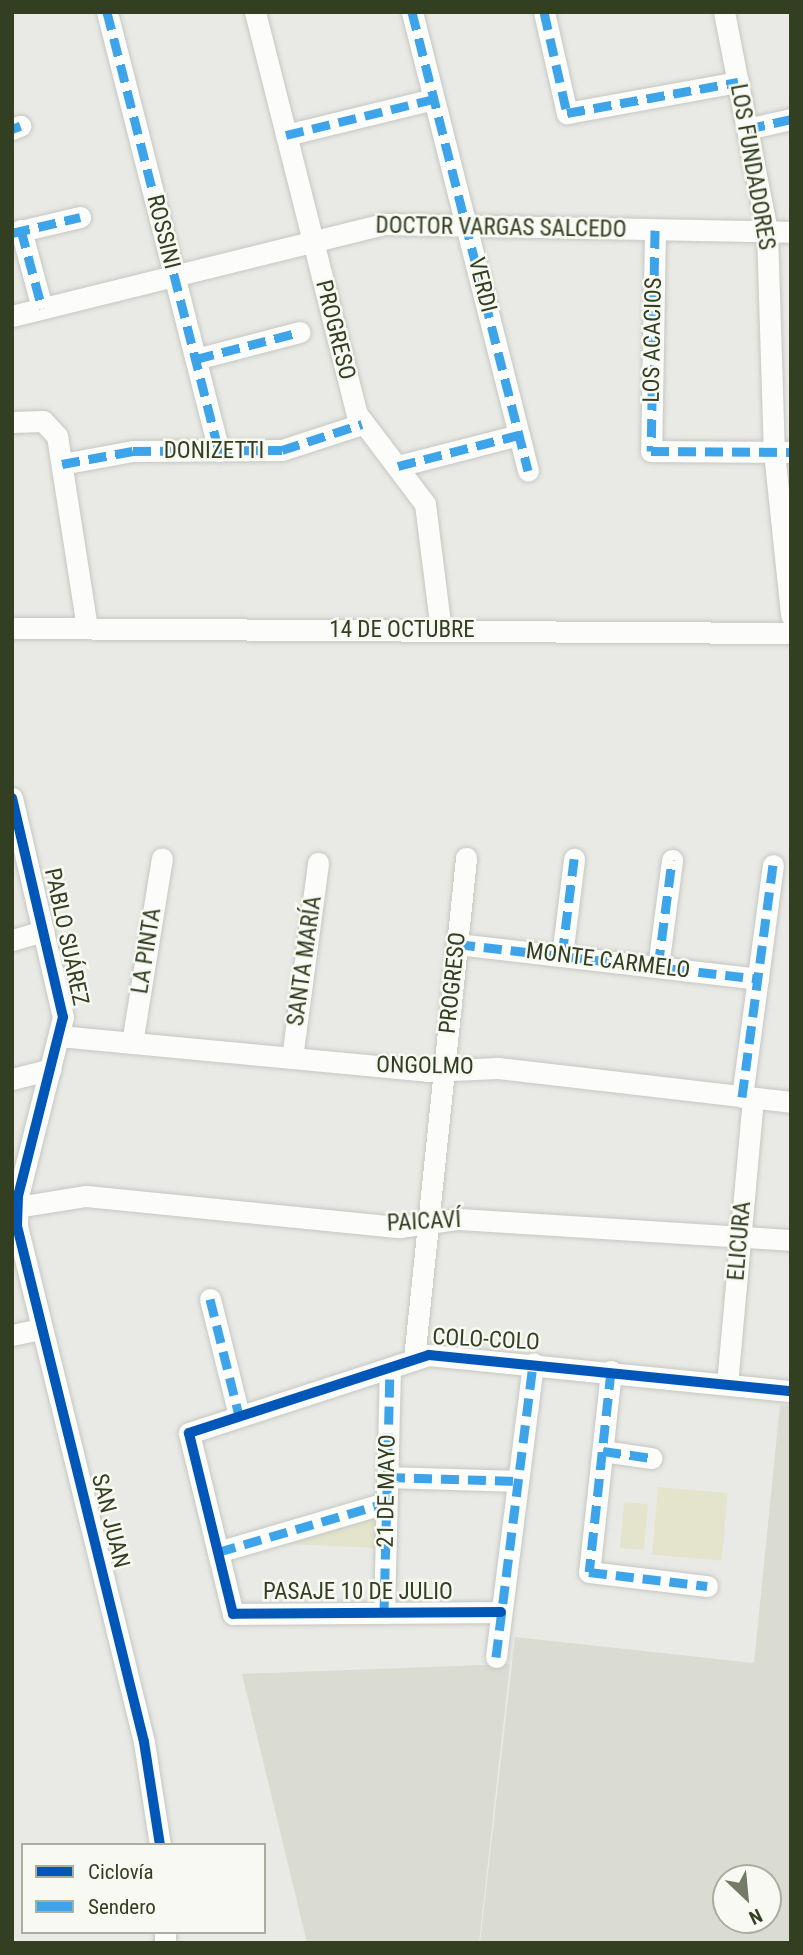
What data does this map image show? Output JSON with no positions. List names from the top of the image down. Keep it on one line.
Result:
{"streets":{"street":["LOS FUNDADORES","DOCTOR VARGAS SALCEDO","ROSSINI","VERDI","PROGRESO","LOS ACACIOS","DONIZETTI","14 DE OCTUBRE","PABLO SUÁREZ","LA PINTA","SANTA MARÍA","MONTE CARMELO","ONGOLMO","PAICAVÍ","ELICURA","COLO-COLO","21 DE MAYO","SAN JUAN","PASAJE 10 DE JULIO"]},"crossings":[["LOS FUNDADORES","DOCTOR VARGAS SALCEDO"],["LOS FUNDADORES","LOS ACACIOS"],["DOCTOR VARGAS SALCEDO","ROSSINI"],["DOCTOR VARGAS SALCEDO","VERDI"],["DOCTOR VARGAS SALCEDO","PROGRESO"],["DOCTOR VARGAS SALCEDO","LOS ACACIOS"],["ROSSINI","DONIZETTI"],["PROGRESO","DONIZETTI"],["PROGRESO","14 DE OCTUBRE"],["PROGRESO","MONTE CARMELO"],["PROGRESO","ONGOLMO"],["PROGRESO","PAICAVÍ"],["PROGRESO","COLO-COLO"],["PABLO SUÁREZ","ONGOLMO"],["PABLO SUÁREZ","PAICAVÍ"],["PABLO SUÁREZ","SAN JUAN"],["LA PINTA","ONGOLMO"],["SANTA MARÍA","ONGOLMO"],["MONTE CARMELO","ELICURA"],["ONGOLMO","ELICURA"],["PAICAVÍ","ELICURA"],["PAICAVÍ","SAN JUAN"],["ELICURA","COLO-COLO"],["COLO-COLO","21 DE MAYO"],["COLO-COLO","PASAJE 10 DE JULIO"],["21 DE MAYO","PASAJE 10 DE JULIO"]],"legend":["Ciclovía","Sendero"],"north":"bottom right"}
